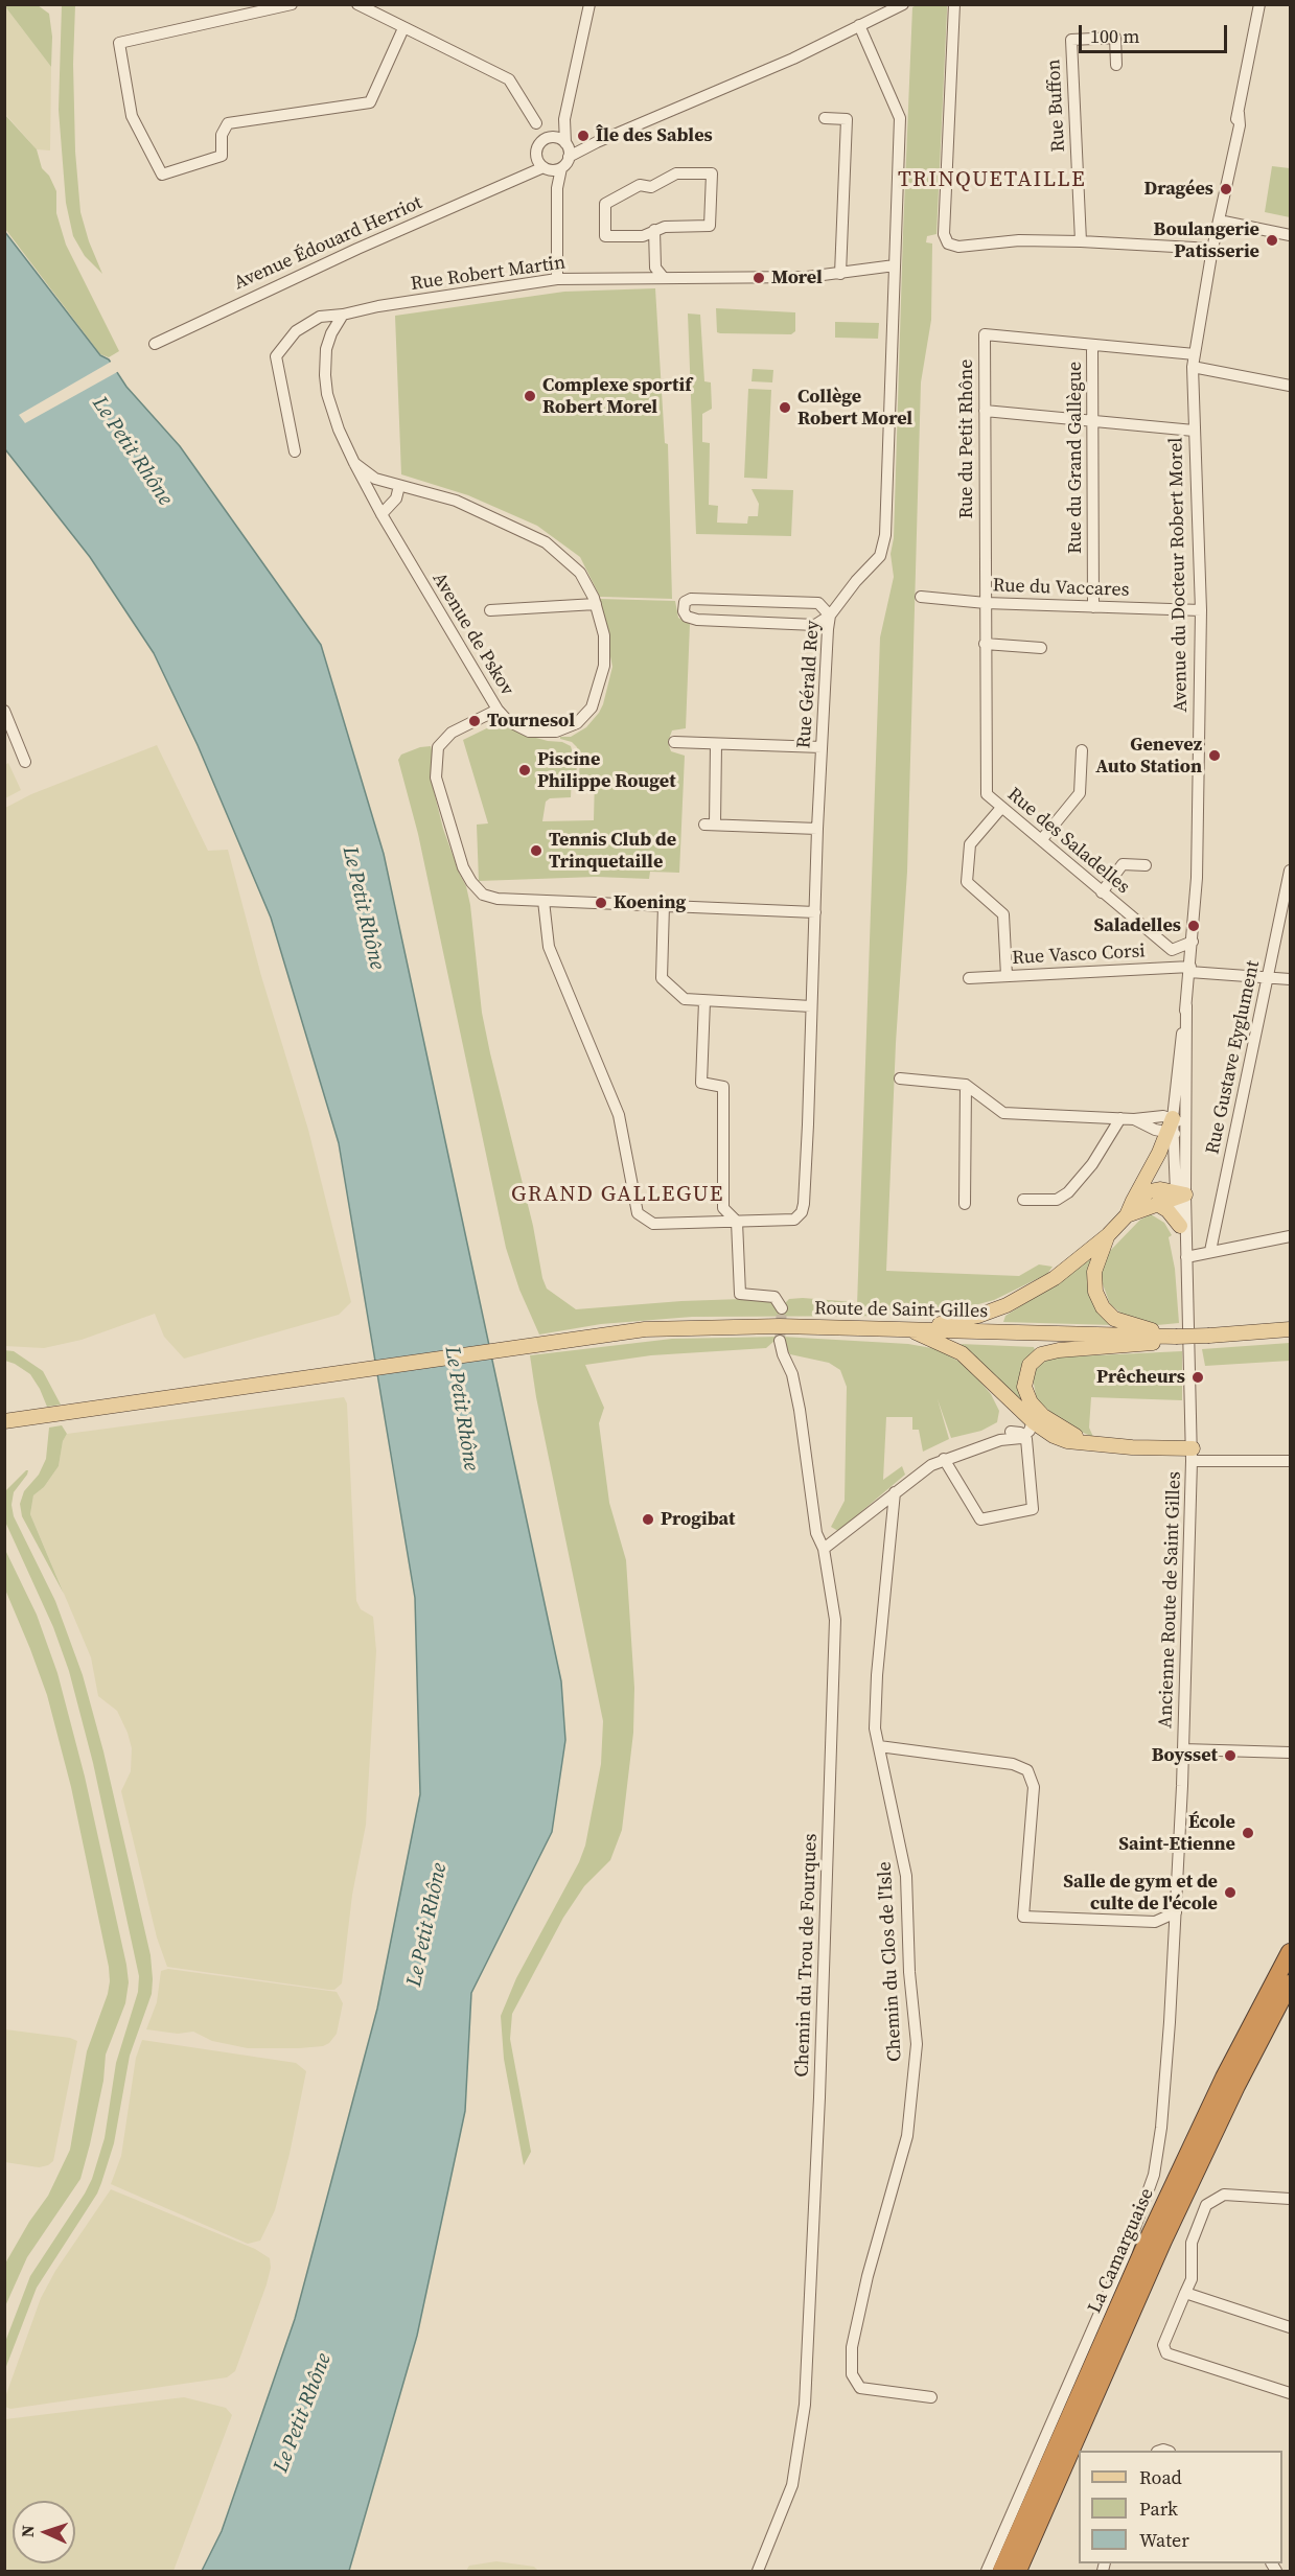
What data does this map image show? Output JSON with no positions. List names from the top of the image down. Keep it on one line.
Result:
{"streets":{"highway":["La Camarguaise"],"main road":["Route de Saint-Gilles"],"street":["Rue Buffon","Avenue Édouard Herriot","Rue Robert Martin","Rue du Petit Rhône","Rue du Grand Gallègue","Avenue du Docteur Robert Morel","Rue du Vaccares","Avenue de Pskov","Rue Gérald Rey","Rue des Saladelles","Rue Vasco Corsi","Rue Gustave Eyglument","Ancienne Route de Saint Gilles","Chemin du Trou de Fourques","Chemin du Clos de l'Isle"]},"crossings":[["Rue Robert Martin","Avenue de Pskov"],["Rue Robert Martin","Rue Gérald Rey"],["Rue du Petit Rhône","Rue du Grand Gallègue"],["Rue du Petit Rhône","Avenue du Docteur Robert Morel"],["Rue du Petit Rhône","Rue du Vaccares"],["Rue du Petit Rhône","Rue des Saladelles"],["Rue du Grand Gallègue","Rue du Vaccares"],["Avenue du Docteur Robert Morel","Rue du Vaccares"],["Avenue du Docteur Robert Morel","Rue Vasco Corsi"],["Avenue du Docteur Robert Morel","Ancienne Route de Saint Gilles"],["Rue du Vaccares","Rue des Saladelles"],["Rue Vasco Corsi","Rue Gustave Eyglument"]],"districts":["TRINQUETAILLE","GRAND GALLEGUE"],"water":["Le Petit Rhône"],"places":["Île des Sables","Dragées","Boulangerie Patisserie","Morel","Complexe sportif Robert Morel","Collège Robert Morel","Tournesol","Genevez Auto Station","Piscine Philippe Rouget","Tennis Club de Trinquetaille","Koening","Saladelles","Prêcheurs","Progibat","Boysset","École Saint-Etienne","Salle de gym et de culte de l'école"],"legend":["Road","Park","Water"],"scale_bar":"100 m","north":"left"}
